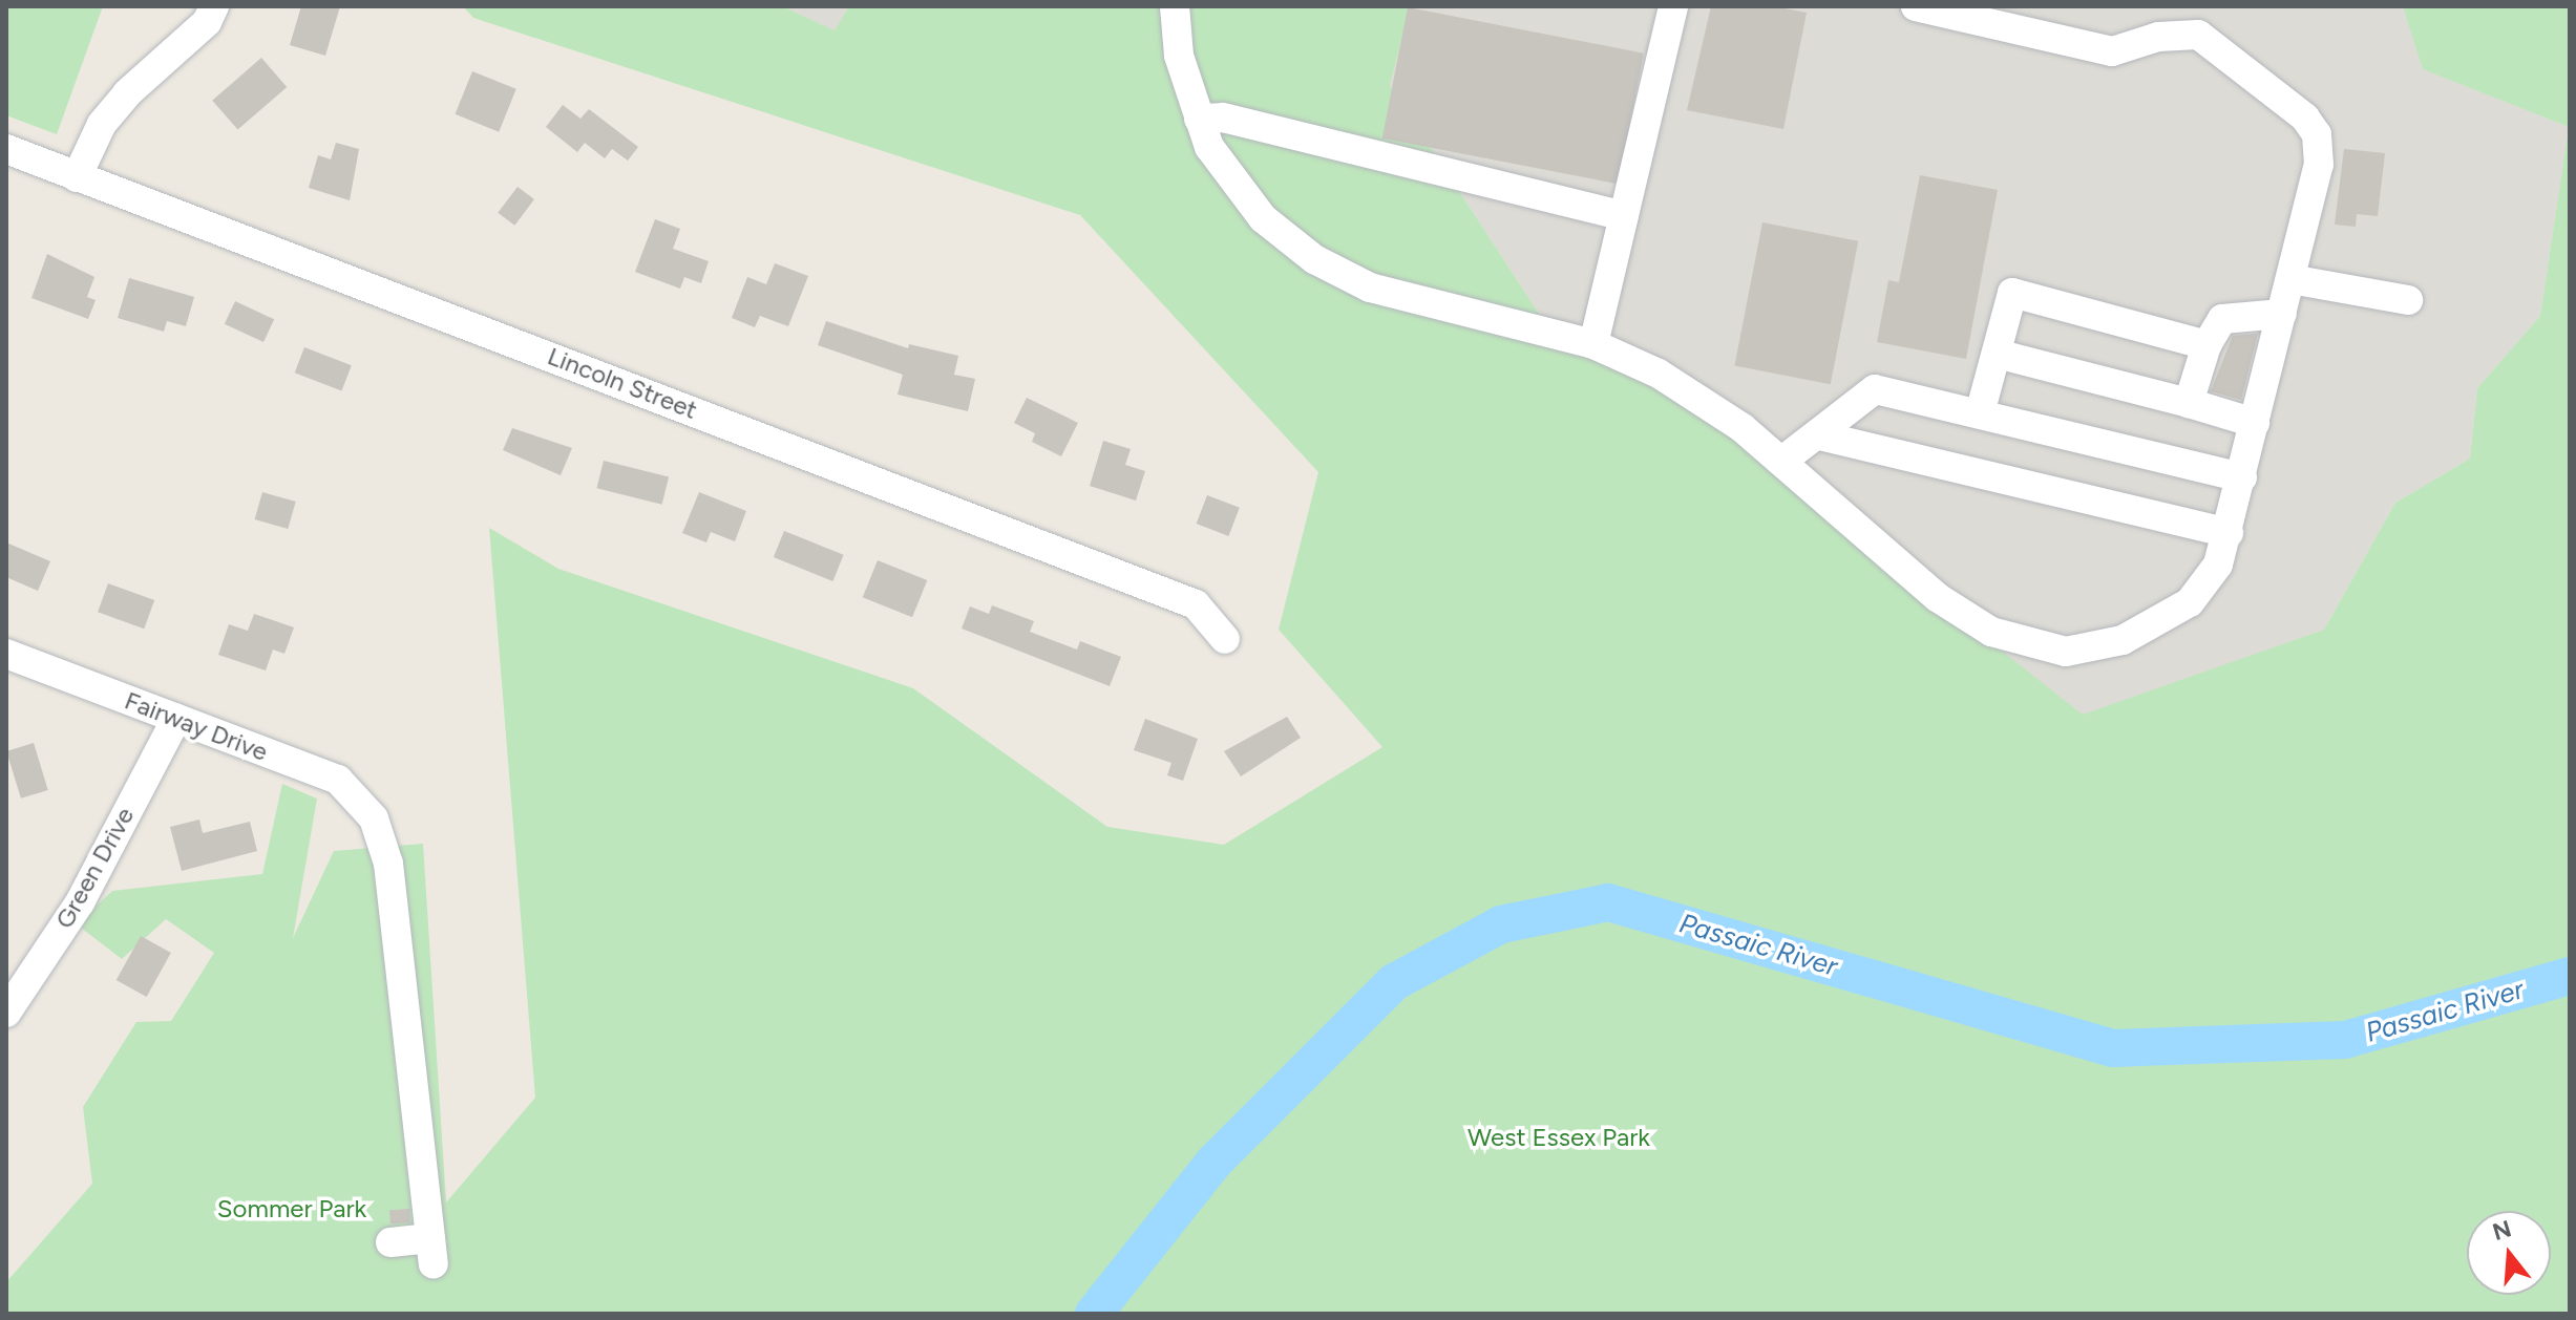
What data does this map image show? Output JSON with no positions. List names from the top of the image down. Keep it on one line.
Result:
{"streets":{"street":["Lincoln Street","Fairway Drive","Green Drive"]},"crossings":[["Fairway Drive","Green Drive"]],"water":["Passaic River"],"parks":["West Essex Park","Sommer Park"],"north":"top"}
